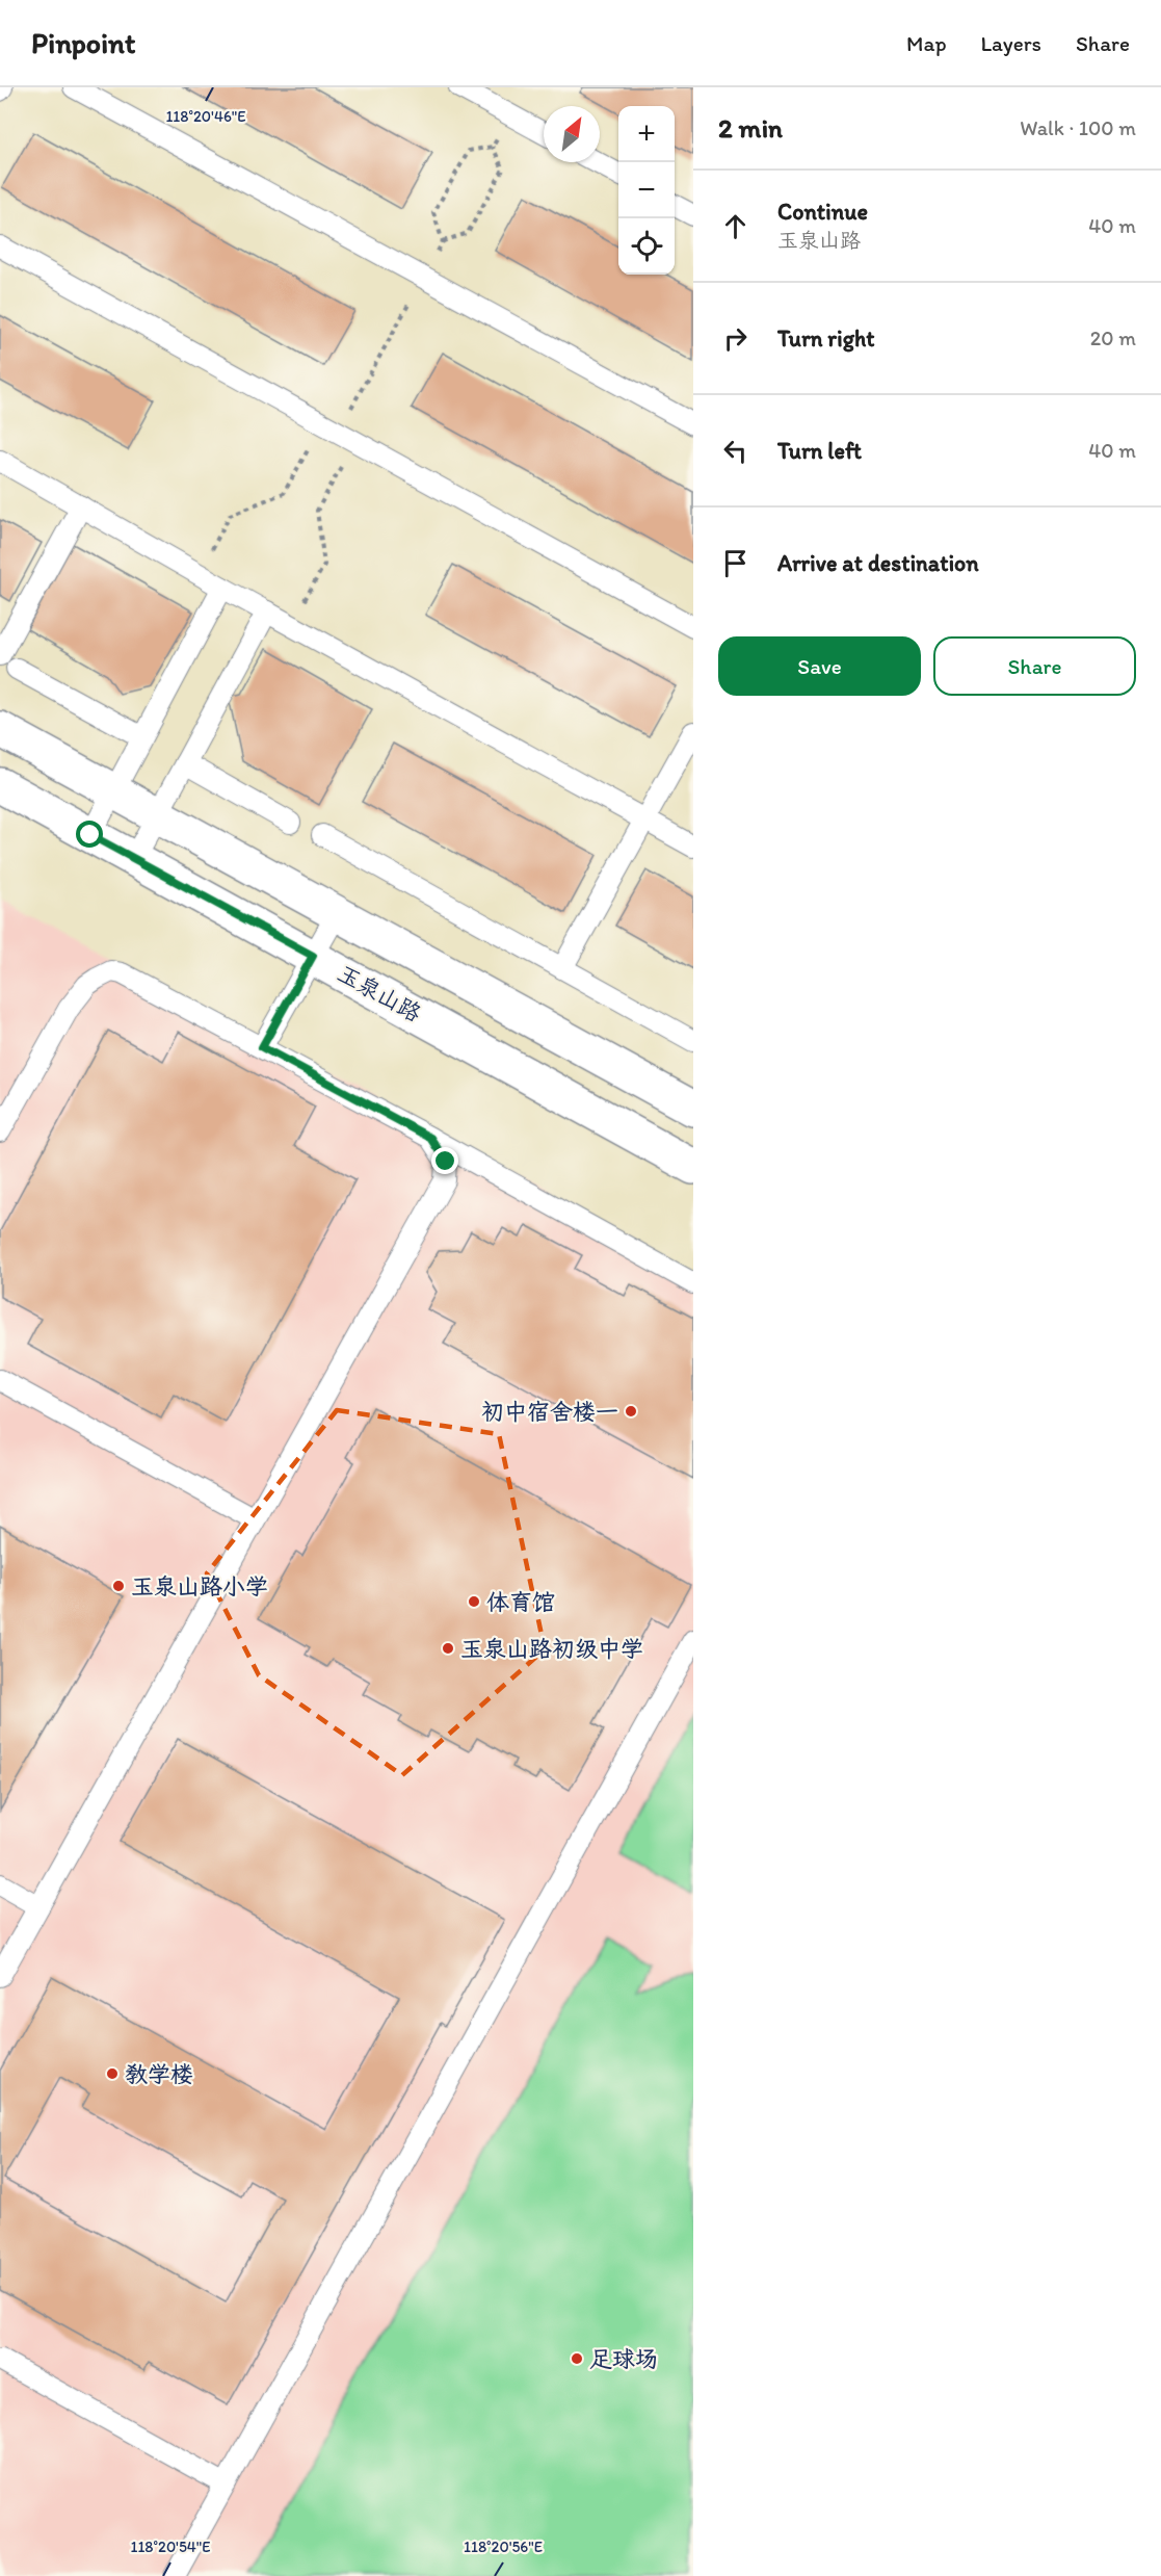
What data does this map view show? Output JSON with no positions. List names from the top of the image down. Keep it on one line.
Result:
{"streets":{"street":["玉泉山路"]},"places":["初中宿舍楼一","玉泉山路小学","体育馆","玉泉山路初级中学","教学楼","足球场"],"north":"top right","page":{"header":"Pinpoint","nav":["Map","Layers","Share"],"heading":["2 min","Walk · 100 m"],"map_buttons":["+","−"],"list":[["Continue","玉泉山路","40 m"],["Turn right","20 m"],["Turn left","40 m"],"Arrive at destination"],"buttons":["Save","Share"]},"coordinates":["118°20'46\"E","118°20'54\"E","118°20'56\"E"]}
